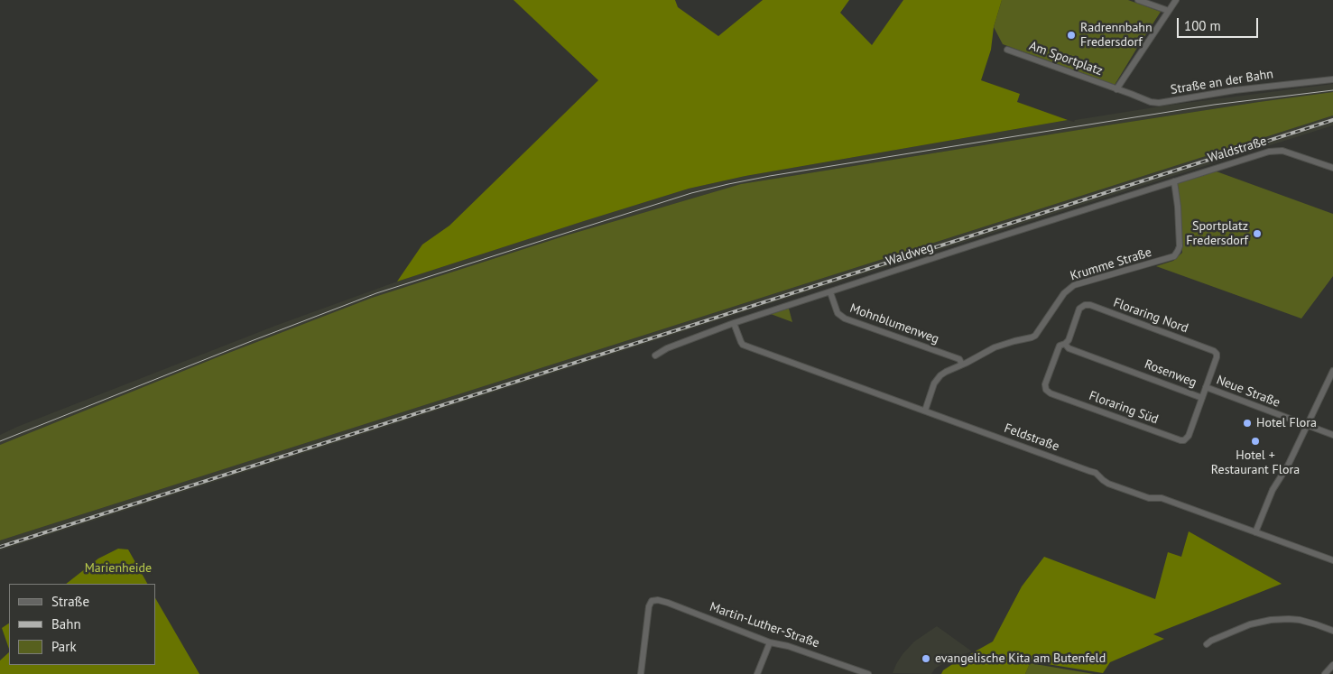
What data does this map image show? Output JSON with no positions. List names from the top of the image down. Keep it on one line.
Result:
{"streets":{"street":["Am Sportplatz","Straße an der Bahn","Waldstraße","Waldweg","Krumme Straße","Floraring Nord","Mohnblumenweg","Rosenweg","Neue Straße","Floraring Süd","Feldstraße","Martin-Luther-Straße"]},"crossings":[["Am Sportplatz","Straße an der Bahn"],["Waldstraße","Waldweg"],["Waldstraße","Krumme Straße"],["Waldweg","Krumme Straße"],["Waldweg","Mohnblumenweg"],["Waldweg","Feldstraße"],["Krumme Straße","Mohnblumenweg"],["Krumme Straße","Feldstraße"],["Floraring Nord","Rosenweg"],["Floraring Nord","Neue Straße"],["Floraring Nord","Floraring Süd"],["Rosenweg","Floraring Süd"],["Neue Straße","Floraring Süd"]],"parks":["Marienheide"],"places":["Radrennbahn Fredersdorf","Sportplatz Fredersdorf","Hotel Flora","Hotel + Restaurant Flora","evangelische Kita am Butenfeld"],"legend":["Straße","Bahn","Park"],"scale_bar":"100 m"}
